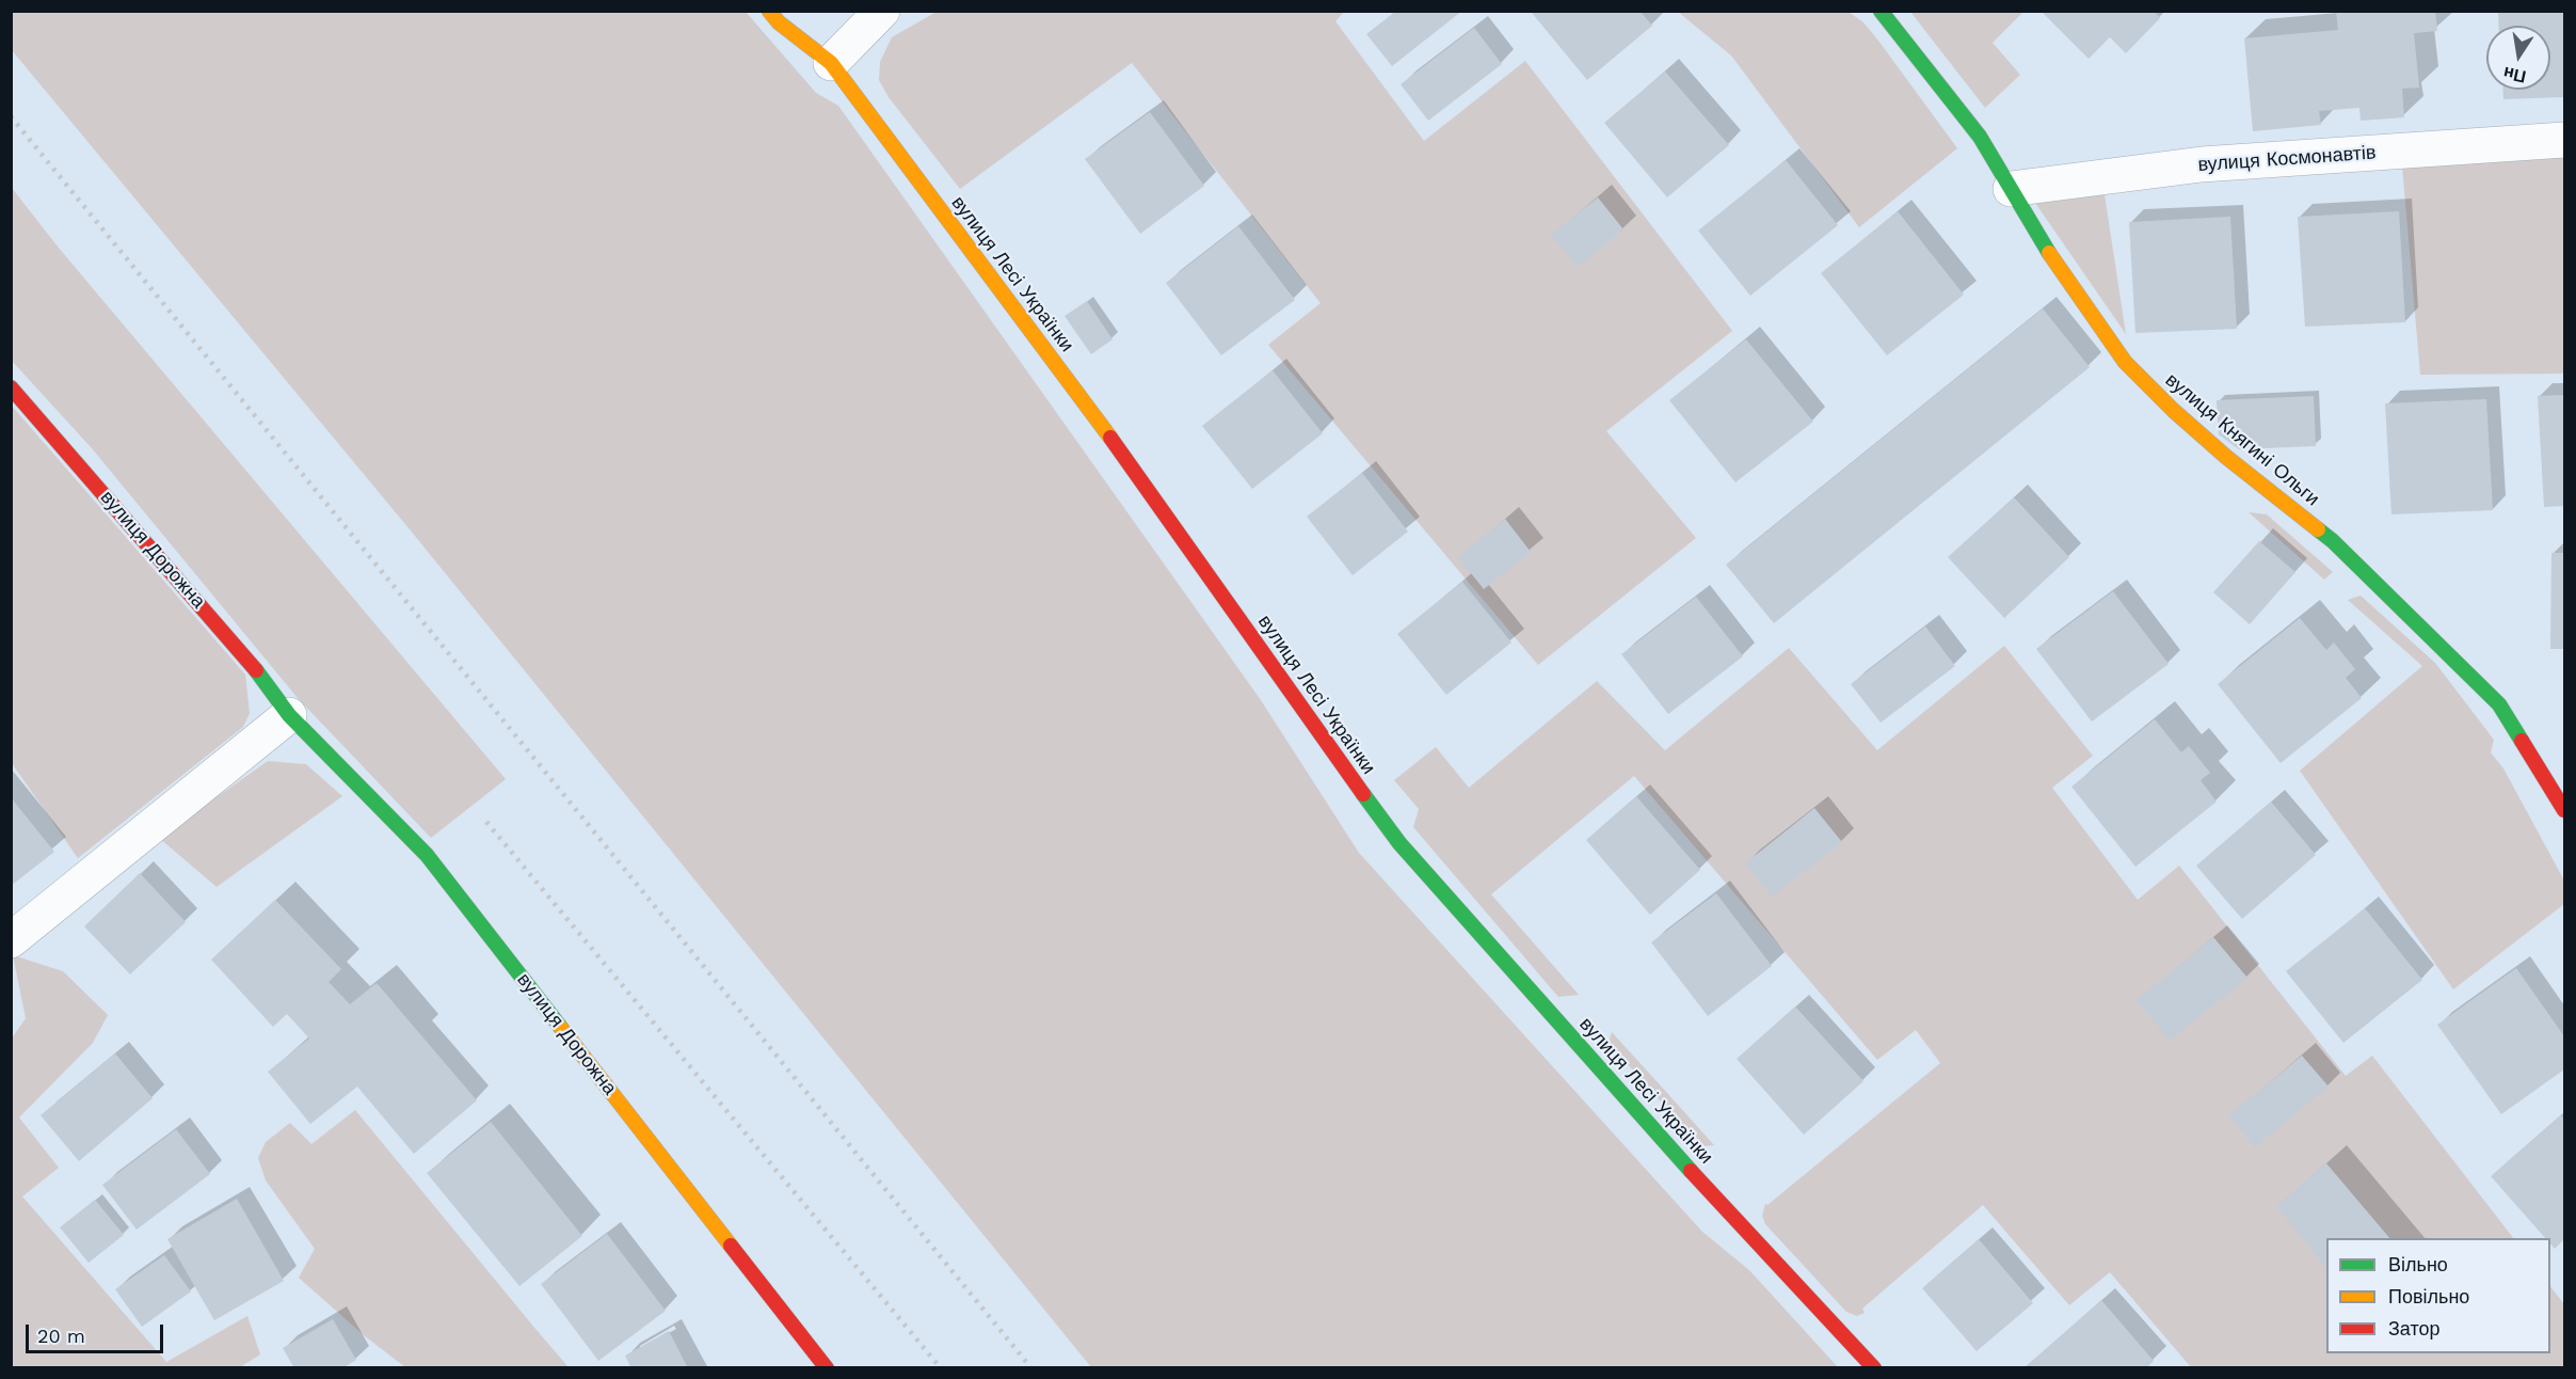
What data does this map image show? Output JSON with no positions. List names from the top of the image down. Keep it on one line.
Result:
{"streets":{"street":["вулиця Космонавтів","вулиця Лесі Українки","вулиця Княгині Ольги","вулиця Дорожна"]},"crossings":[["вулиця Космонавтів","вулиця Княгині Ольги"]],"legend":["Вільно","Повільно","Затор"],"scale_bar":"20 m","north":"bottom"}
